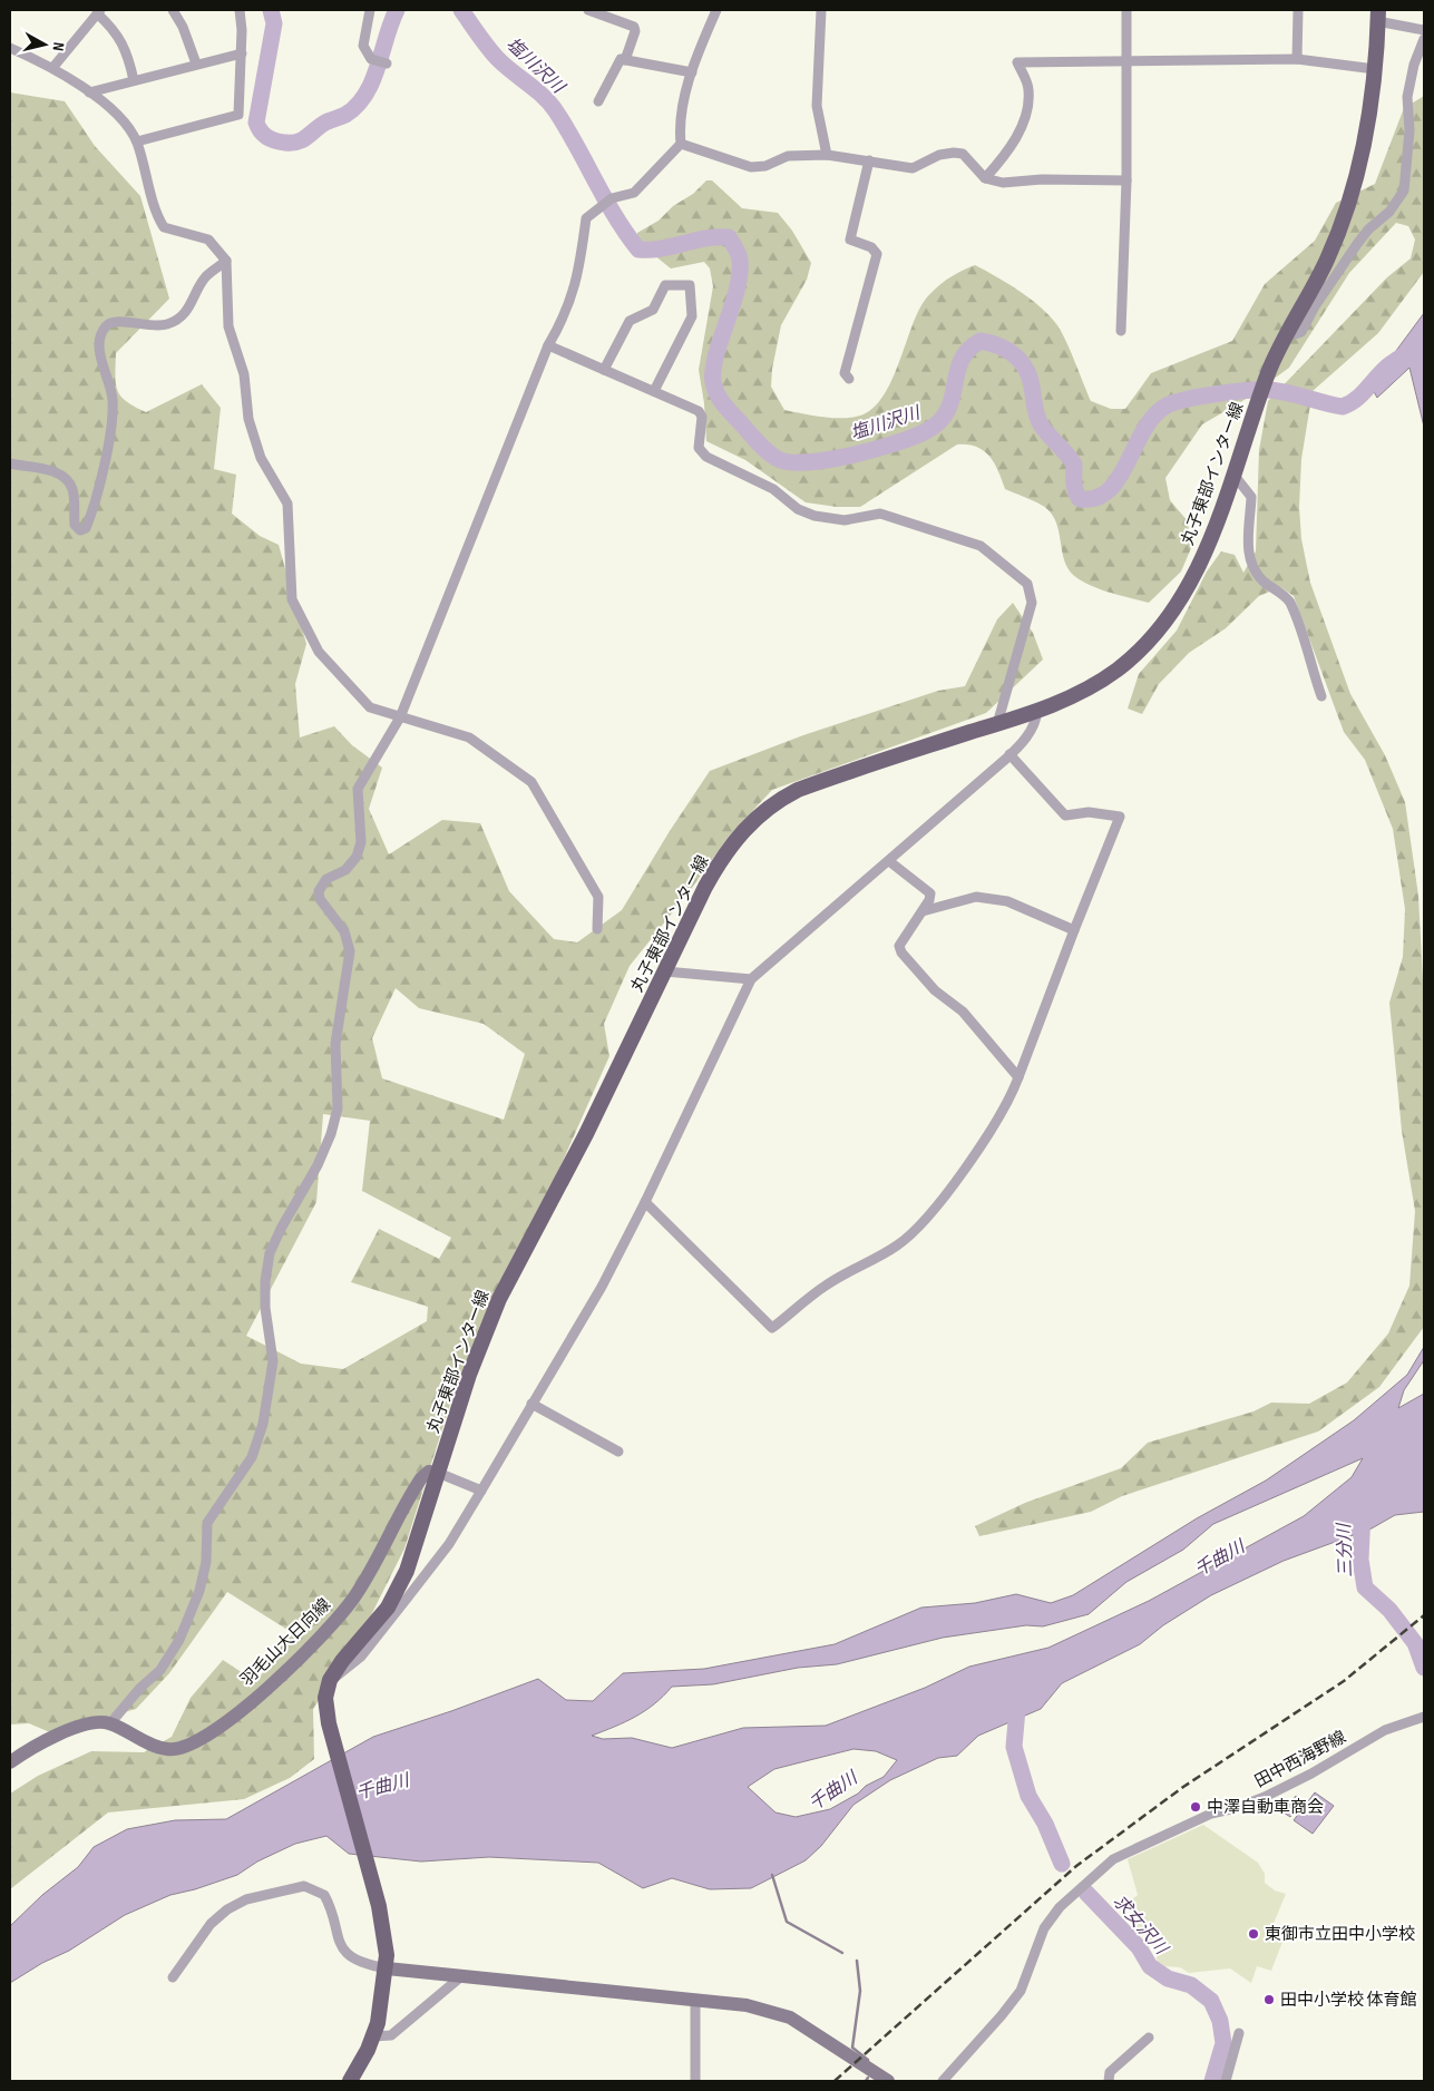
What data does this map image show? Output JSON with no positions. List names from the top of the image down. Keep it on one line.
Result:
{"streets":{"main road":["丸子東部インター線","羽毛山大日向線"],"street":["田中西海野線"]},"crossings":[["丸子東部インター線","羽毛山大日向線"]],"water":["塩川沢川","三分川","千曲川","求女沢川"],"places":["中澤自動車商会","東御市立田中小学校","田中小学校 体育館"],"north":"right"}
